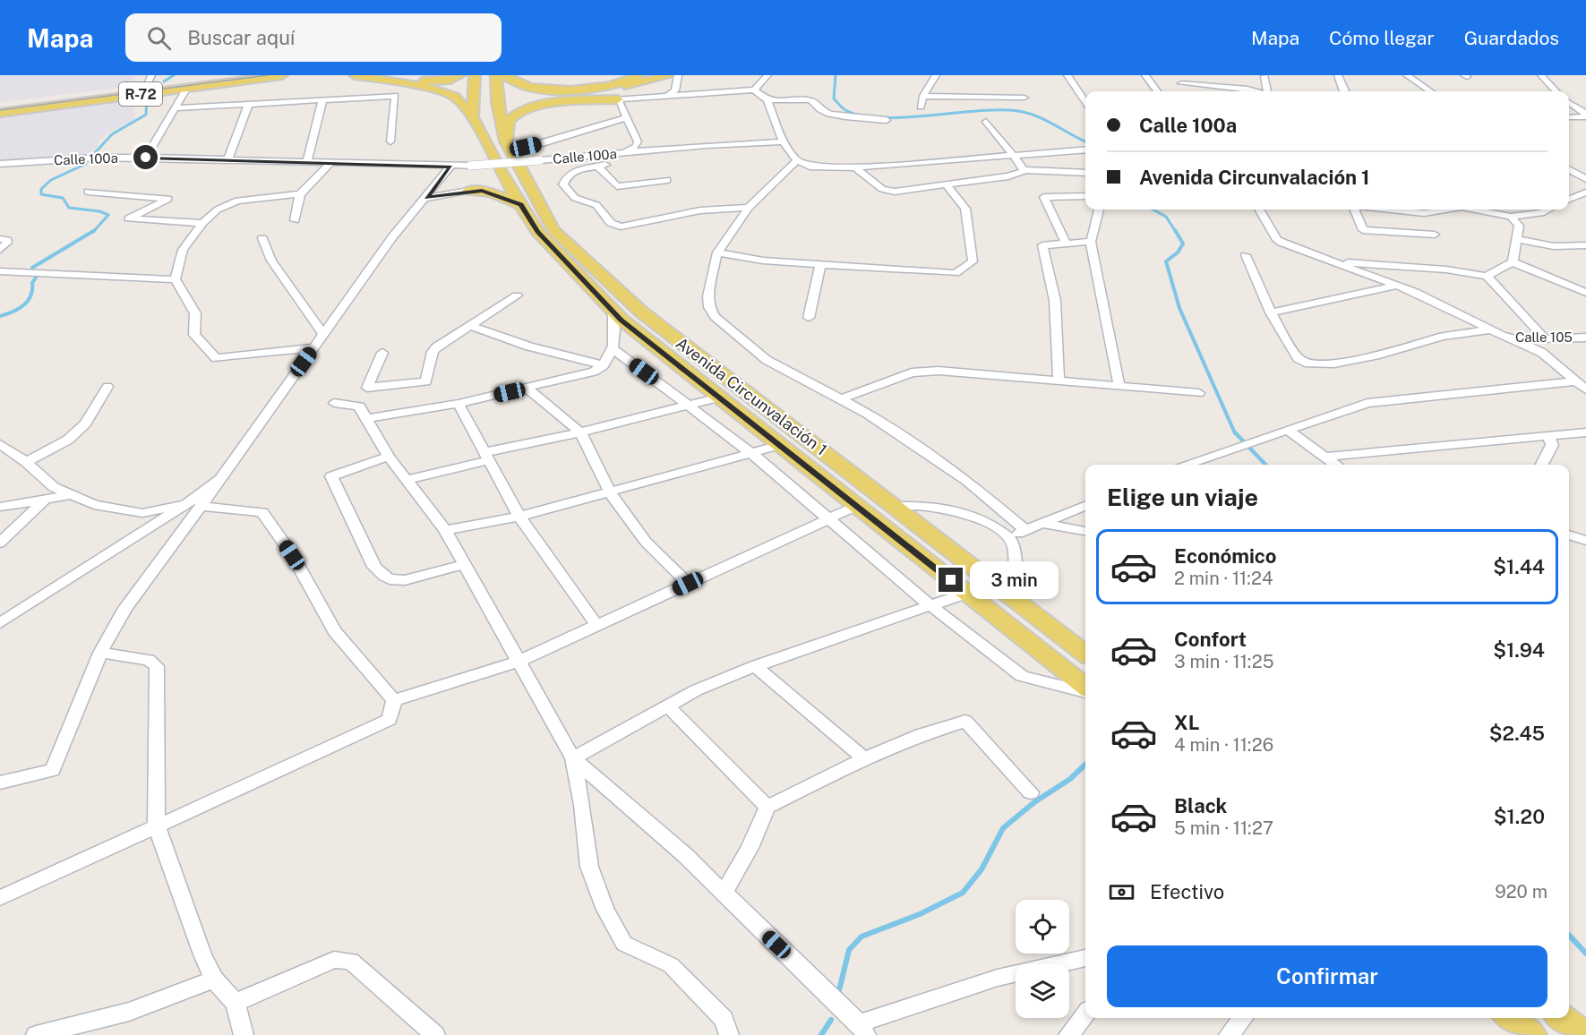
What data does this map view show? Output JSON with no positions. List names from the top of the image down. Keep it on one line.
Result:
{"streets":{"main road":["R-72","Avenida Circunvalación 1"],"street":["Calle 100a","Calle 105"]},"page":{"header":"Mapa","search":"Buscar aquí","nav":["Mapa","Cómo llegar","Guardados"],"banner":["Calle 100a","Avenida Circunvalación 1"],"heading":"Elige un viaje","list":[{"name":"Económico","note":"2 min · 11:24","value":"$1.44"},{"name":"Confort","note":"3 min · 11:25","value":"$1.94"},{"name":"XL","note":"4 min · 11:26","value":"$2.45"},{"name":"Black","note":"5 min · 11:27","value":"$1.20"}],"bubble":"3 min","pay":["Efectivo","920 m"],"buttons":"Confirmar"}}
